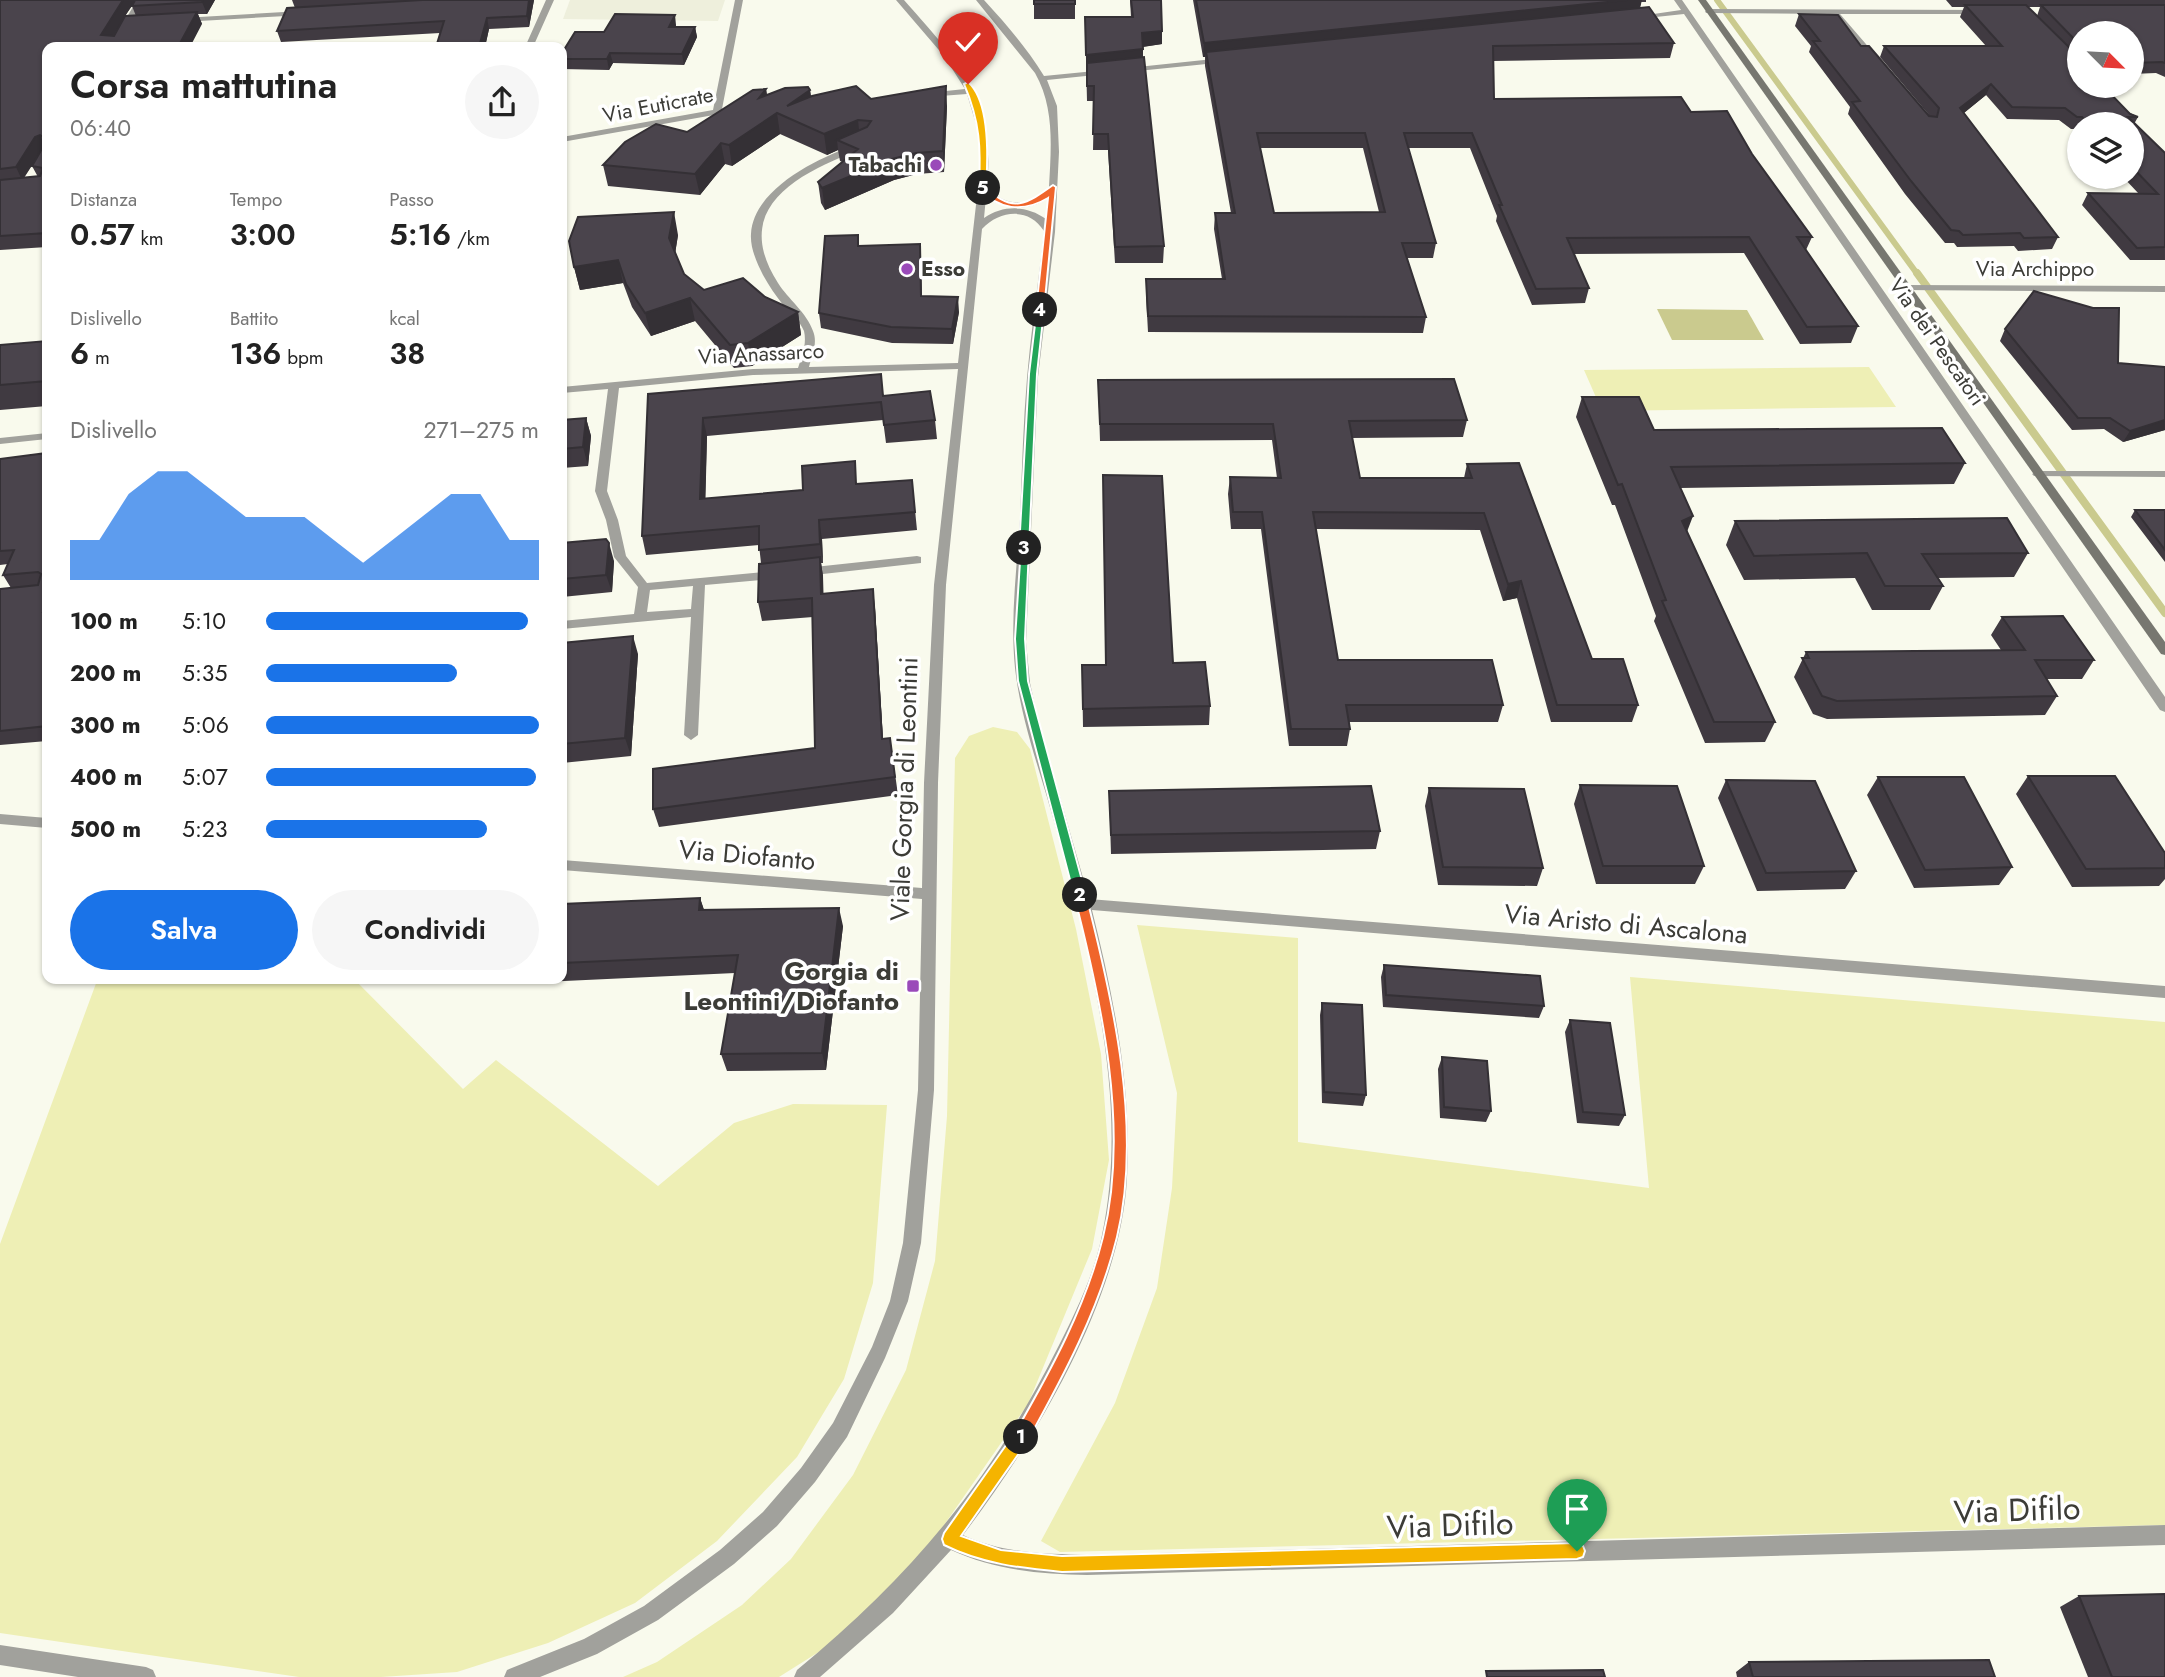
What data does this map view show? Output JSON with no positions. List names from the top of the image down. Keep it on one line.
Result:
{"streets":{"street":["Via Euticrate","Via Archippo","Via dei Pescatori","Via Anassarco","Viale Gorgia di Leontini","Via Diofanto","Via Aristo di Ascalona","Via Difilo"]},"crossings":[["Via Archippo","Via dei Pescatori"],["Via Anassarco","Viale Gorgia di Leontini"],["Viale Gorgia di Leontini","Via Diofanto"]],"places":{"other":["Tabachi","Esso"],"transit":["Gorgia di Leontini/Diofanto"]},"north":"bottom right","page":{"heading":["Corsa mattutina","06:40"],"stats":[["Distanza","0.57 km"],["Tempo","3:00"],["Passo","5:16 /km"],["Dislivello","6 m"],["Battito","136 bpm"],["kcal","38"]],"pins":["5","4","3","2","1"],"chart":["Dislivello","271–275 m"],"list":[{"name":"100 m","note":"5:10"},{"name":"200 m","note":"5:35"},{"name":"300 m","note":"5:06"},{"name":"400 m","note":"5:07"},{"name":"500 m","note":"5:23"}],"buttons":["Salva","Condividi"]}}
